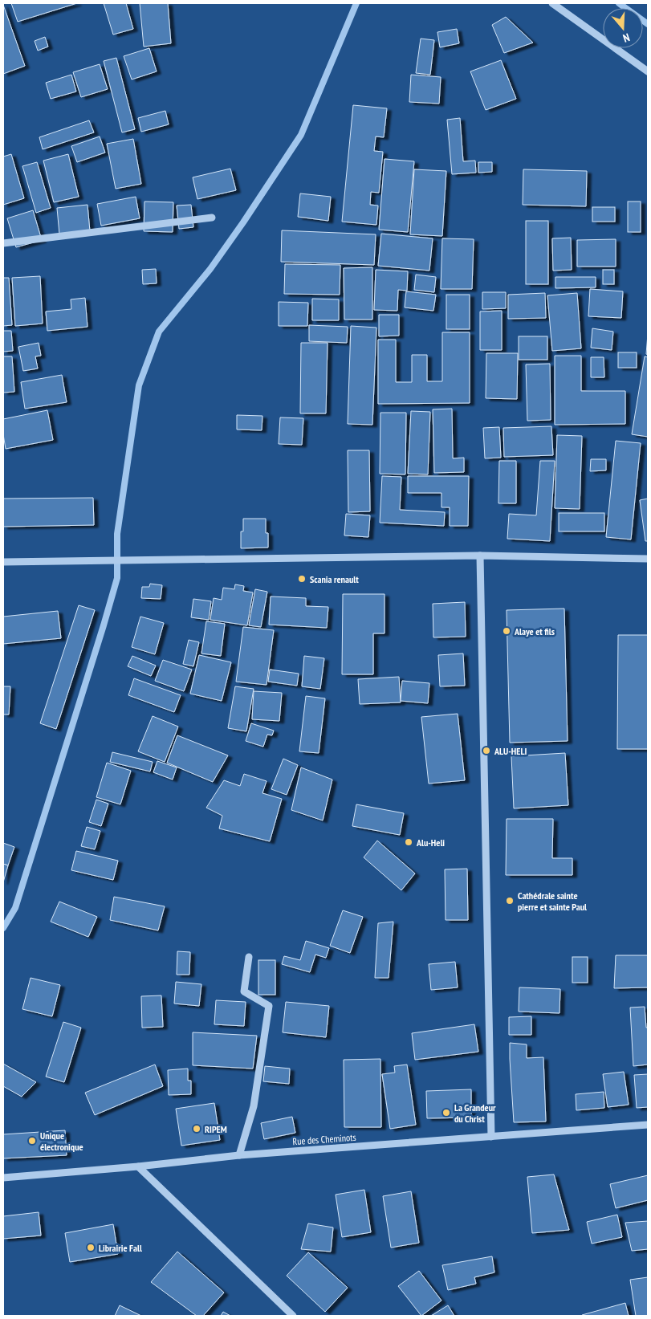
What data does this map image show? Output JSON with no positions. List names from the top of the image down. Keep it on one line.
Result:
{"streets":{"street":["Rue des Cheminots"]},"places":["Scania renault","Alaye et fils","ALU-HELI","Alu-Heli","Cathédrale sainte pierre et sainte Paul","La Grandeur du Christ","RIPEM","Unique électronique","Librairie Fall"],"north":"bottom"}
